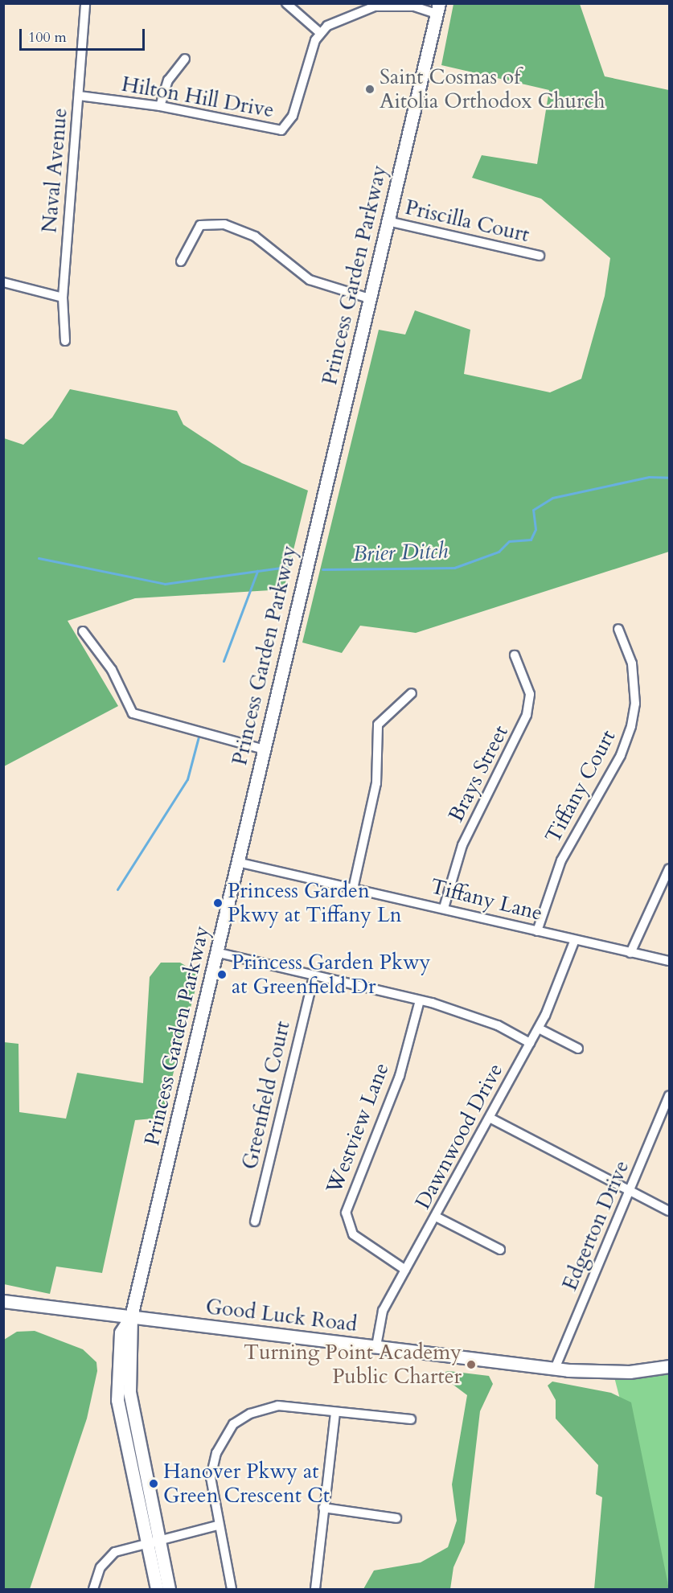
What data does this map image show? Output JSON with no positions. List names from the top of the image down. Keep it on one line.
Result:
{"streets":{"street":["Hilton Hill Drive","Naval Avenue","Priscilla Court","Princess Garden Parkway","Brays Street","Tiffany Court","Tiffany Lane","Greenfield Court","Westview Lane","Dawnwood Drive","Edgerton Drive","Good Luck Road"]},"crossings":[["Hilton Hill Drive","Naval Avenue"],["Priscilla Court","Princess Garden Parkway"],["Princess Garden Parkway","Tiffany Lane"],["Princess Garden Parkway","Good Luck Road"],["Brays Street","Tiffany Lane"],["Tiffany Court","Tiffany Lane"],["Tiffany Lane","Dawnwood Drive"],["Westview Lane","Dawnwood Drive"],["Dawnwood Drive","Good Luck Road"],["Edgerton Drive","Good Luck Road"]],"water":["Brier Ditch"],"places":["Saint Cosmas of Aitolia Orthodox Church","Princess Garden Pkwy at Tiffany Ln","Princess Garden Pkwy at Greenfield Dr","Turning Point Academy Public Charter","Hanover Pkwy at Green Crescent Ct"],"scale_bar":"100 m"}
